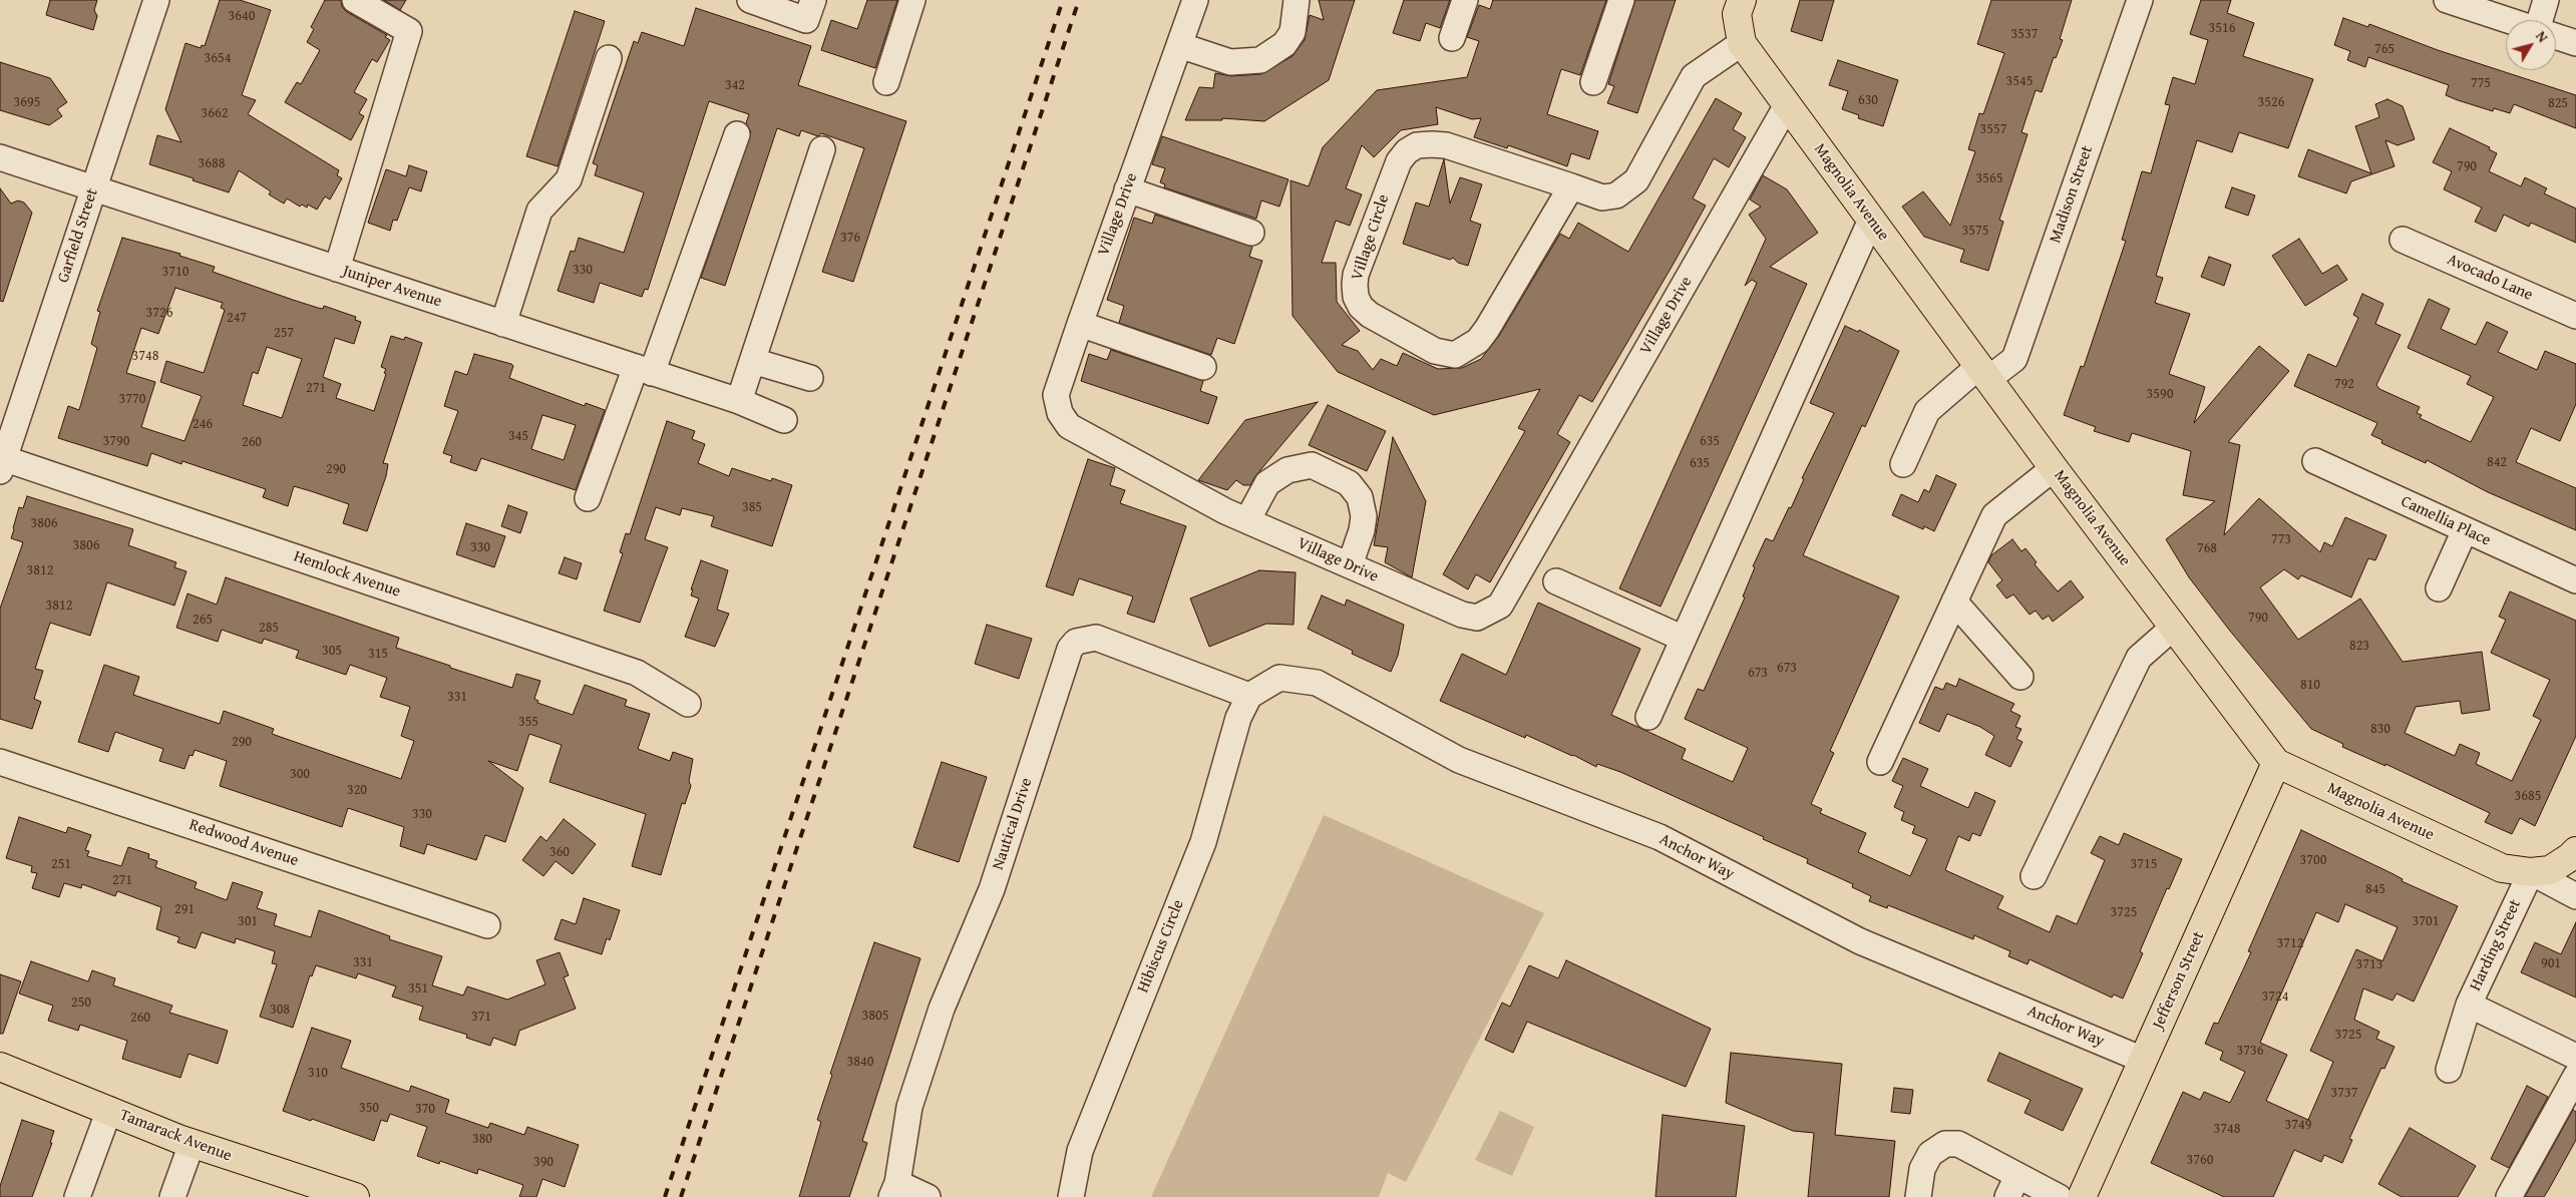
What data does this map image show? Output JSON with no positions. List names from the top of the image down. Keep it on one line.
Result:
{"streets":{"main road":["Magnolia Avenue","Jefferson Street","Tamarack Avenue"],"street":["Madison Street","Village Drive","Garfield Street","Village Circle","Avocado Lane","Juniper Avenue","Camellia Place","Hemlock Avenue","Nautical Drive","Redwood Avenue","Anchor Way","Harding Street","Hibiscus Circle"]},"crossings":[["Magnolia Avenue","Madison Street"],["Magnolia Avenue","Village Drive"],["Magnolia Avenue","Village Circle"],["Magnolia Avenue","Harding Street"],["Magnolia Avenue","Jefferson Street"],["Garfield Street","Juniper Avenue"],["Garfield Street","Hemlock Avenue"],["Nautical Drive","Anchor Way"],["Nautical Drive","Hibiscus Circle"],["Anchor Way","Hibiscus Circle"],["Anchor Way","Jefferson Street"]],"house_numbers":["3640","3516","3537","765","3654","3545","775","342","630","3695","3526","825","3662","3557","3688","790","3565","3575","376","330","3710","3726","247","257","3748","792","271","3590","3770","246","345","3790","635","260","842","635","290","385","3806","773","3806","330","768","3812","3812","790","265","285","823","305","315","673","673","810","331","355","830","290","300","320","3685","330","360","3700","251","3715","271","845","291","3725","301","3701","3712","331","901","3713","351","3724","250","308","3805","371","260","3725","3736","3840","310","3737","350","370","3749","3748","380","3760","390"],"north":"top right"}
